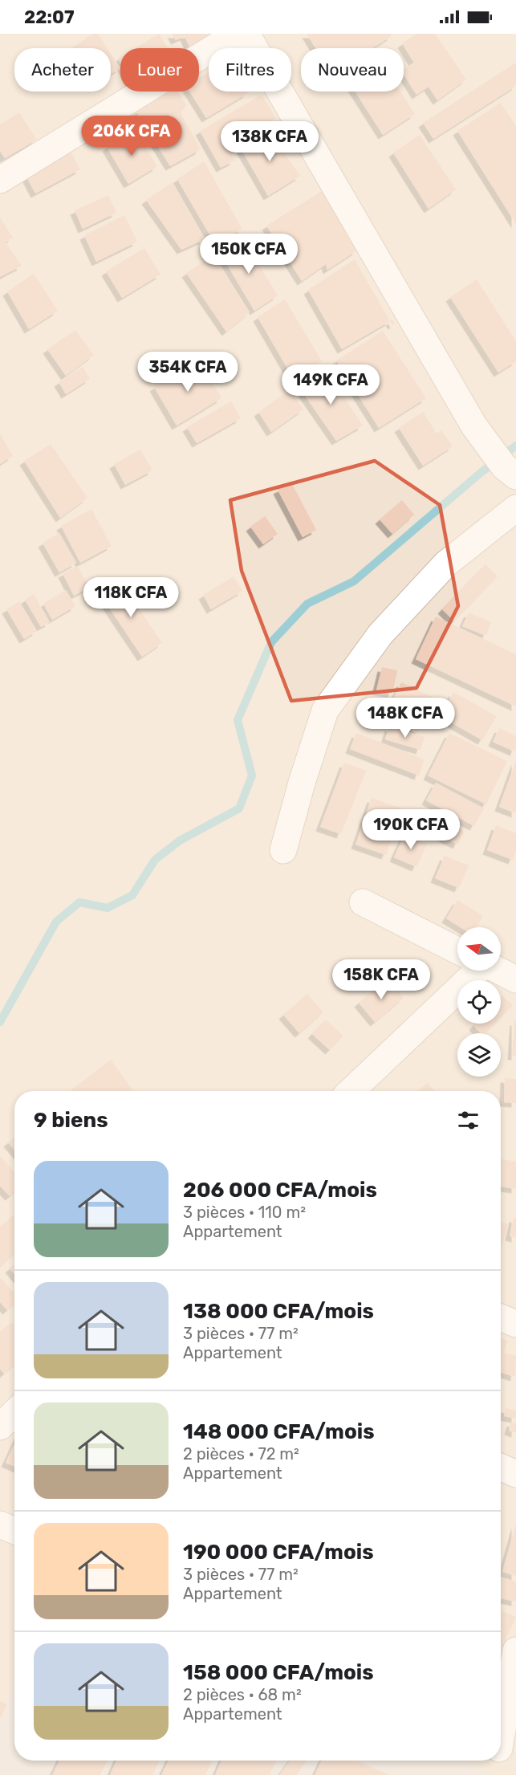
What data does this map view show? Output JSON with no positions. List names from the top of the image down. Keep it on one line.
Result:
{"north":"left","page":{"status":"22:07","chip":["Acheter","Louer","Filtres","Nouveau"],"price":["206K CFA","138K CFA","150K CFA","354K CFA","149K CFA","118K CFA","148K CFA","190K CFA","158K CFA"],"heading":"9 biens","list":[{"name":"206 000 CFA/mois","note":"3 pièces · 110 m² · Appartement"},{"name":"138 000 CFA/mois","note":"3 pièces · 77 m² · Appartement"},{"name":"148 000 CFA/mois","note":"2 pièces · 72 m² · Appartement"},{"name":"190 000 CFA/mois","note":"3 pièces · 77 m² · Appartement"},{"name":"158 000 CFA/mois","note":"2 pièces · 68 m² · Appartement"}]}}
